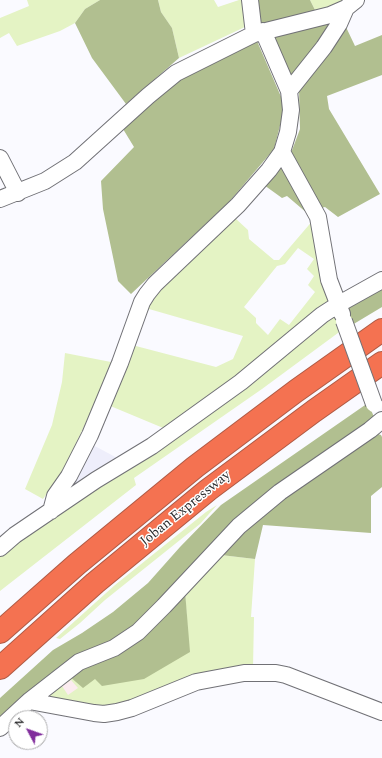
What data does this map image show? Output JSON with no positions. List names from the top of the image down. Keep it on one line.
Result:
{"streets":{"highway":["Joban Expressway"]},"north":"top left"}
